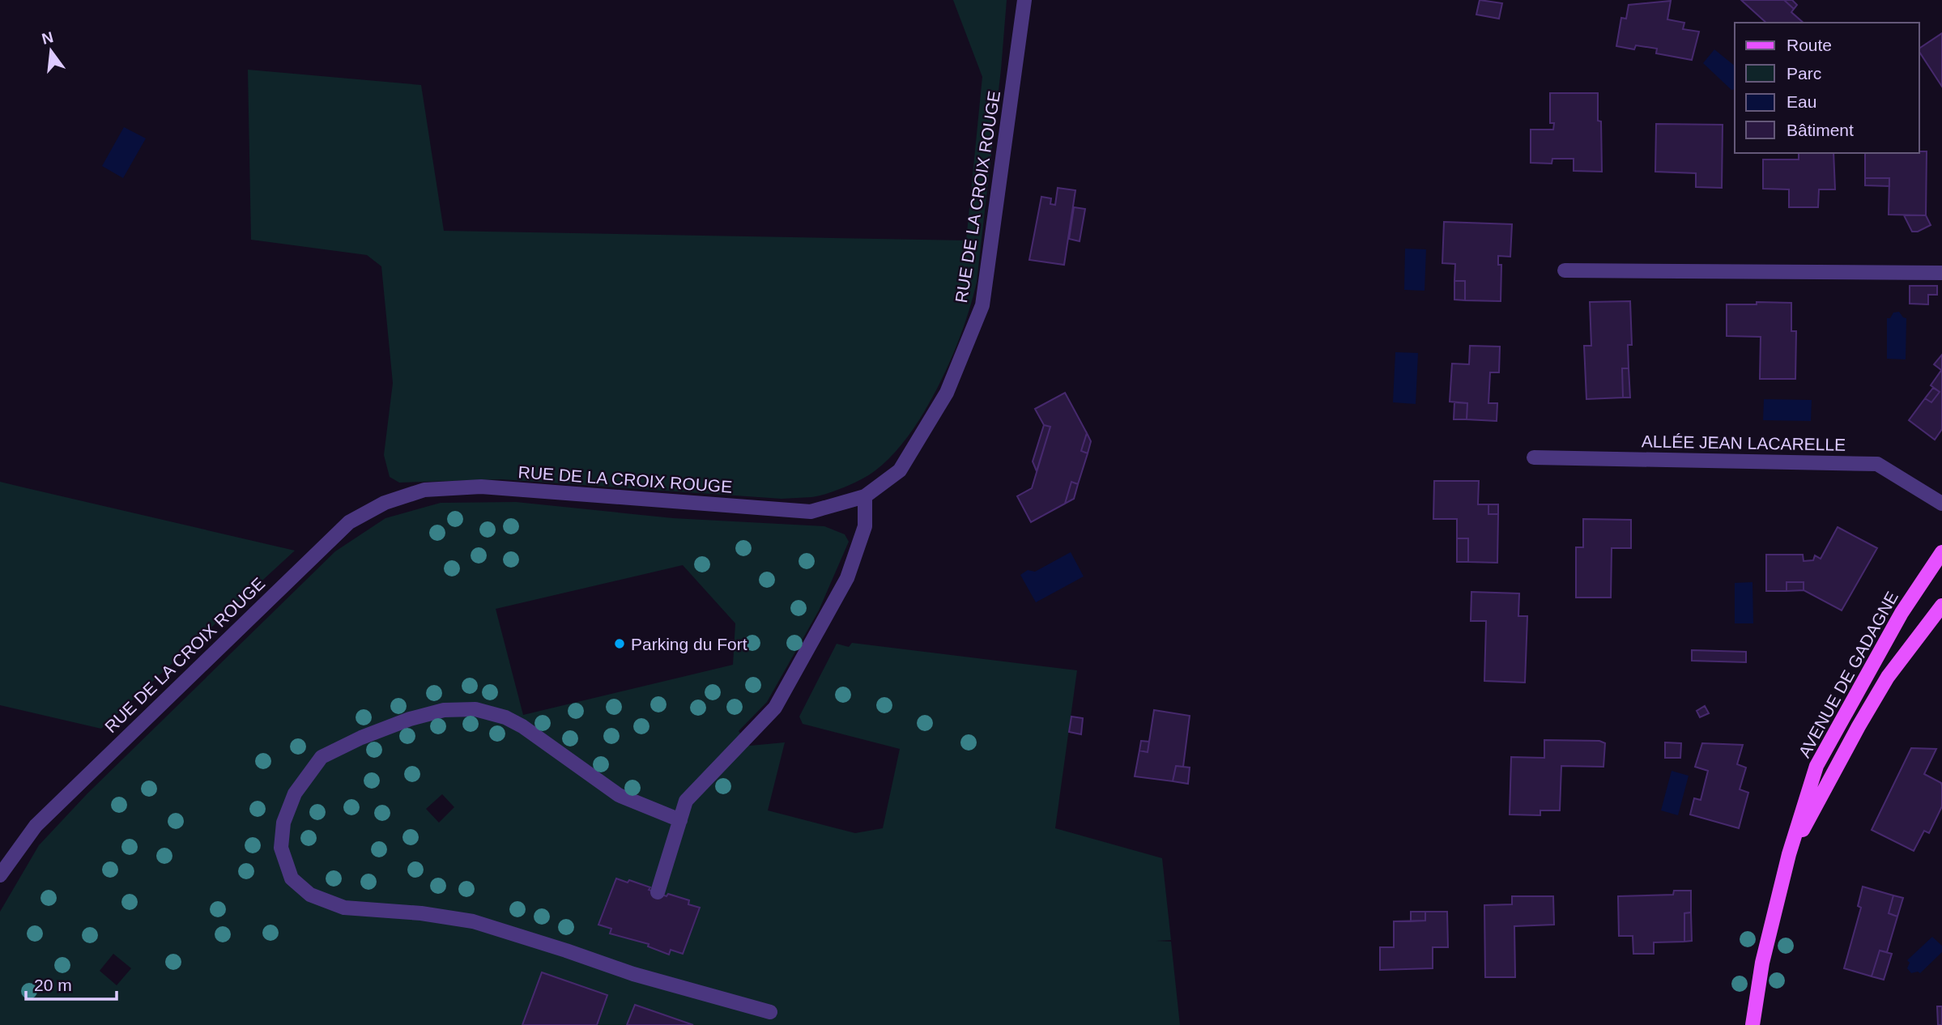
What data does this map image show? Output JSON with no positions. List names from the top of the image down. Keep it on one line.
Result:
{"streets":{"main road":["AVENUE DE GADAGNE"],"street":["RUE DE LA CROIX ROUGE","ALLÉE JEAN LACARELLE"]},"places":["Parking du Fort"],"legend":["Route","Parc","Eau","Bâtiment"],"scale_bar":"20 m","north":"top"}
